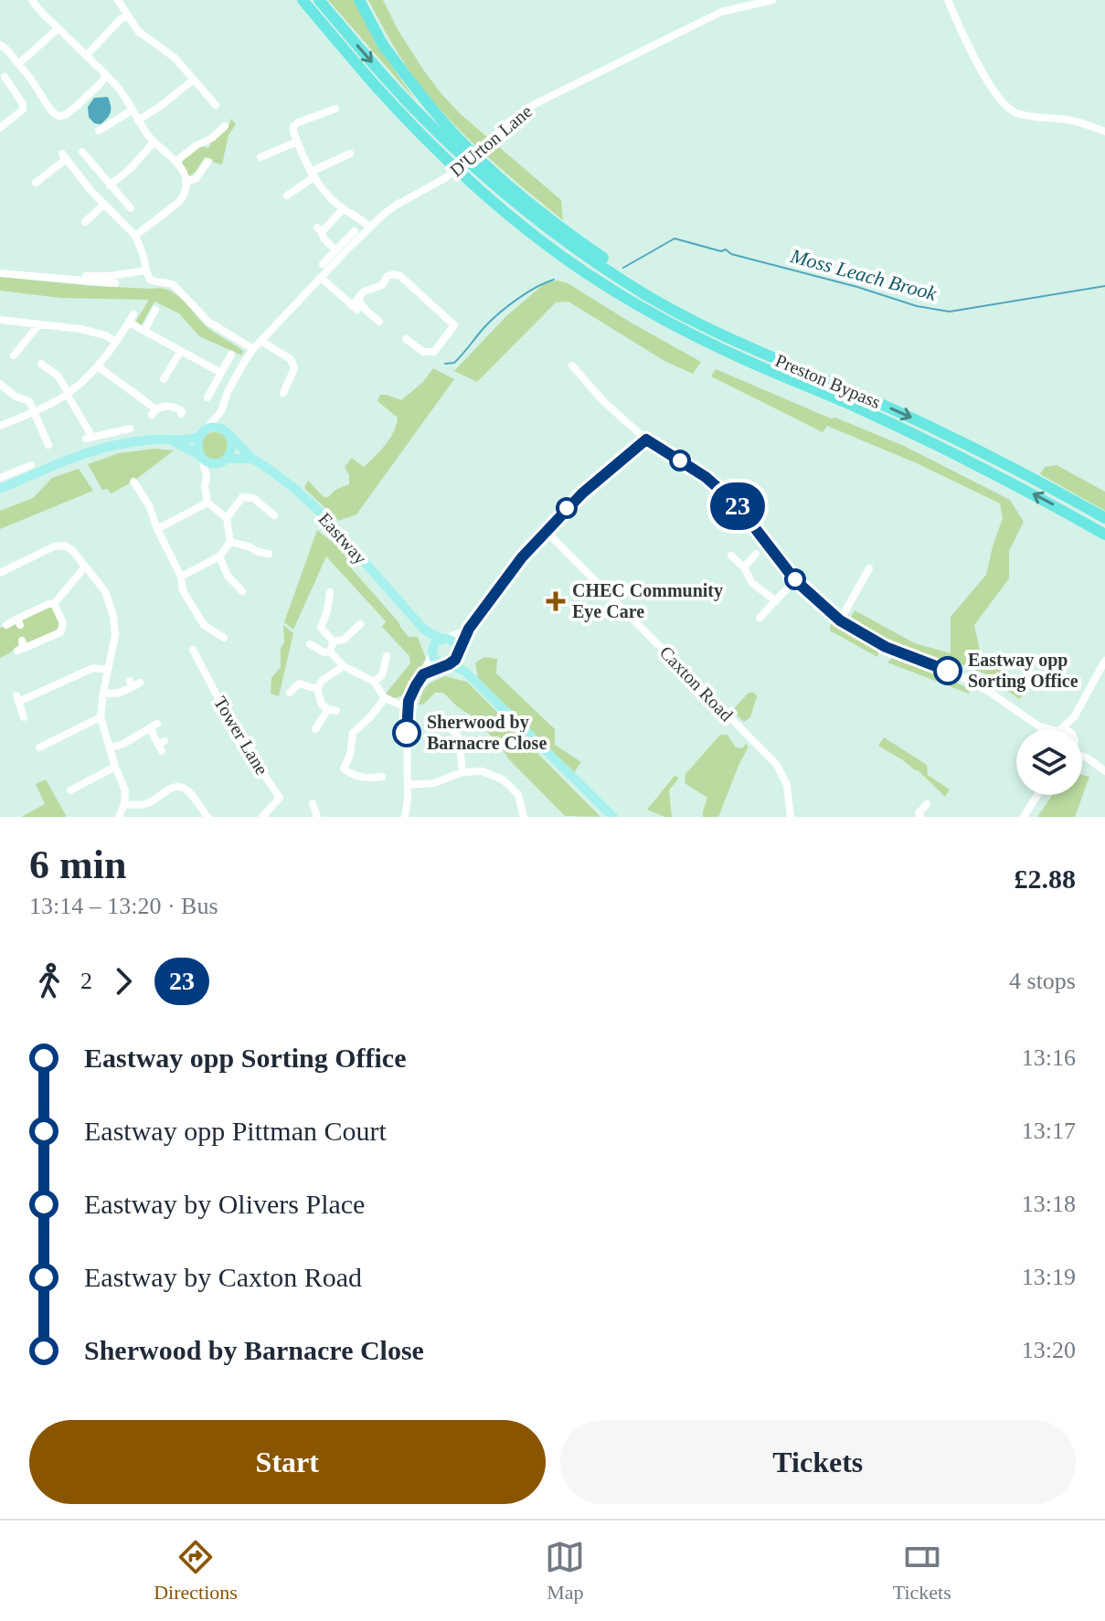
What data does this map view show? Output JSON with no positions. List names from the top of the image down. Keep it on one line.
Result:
{"streets":{"highway":["Preston Bypass"],"main road":["Eastway"],"street":["D'Urton Lane","Caxton Road","Tower Lane"]},"crossings":[["D'Urton Lane","Eastway"]],"water":["Moss Leach Brook"],"places":{"health":["CHEC Community Eye Care"],"other":["Eastway opp Sorting Office","Sherwood by Barnacre Close"]},"lines":["bus line 23"],"page":{"on_map":"23","heading":["6 min","13:14 – 13:20 · Bus","£2.88"],"legs":["2","23","4 stops"],"list":[{"name":"Eastway opp Sorting Office","value":"13:16"},{"name":"Eastway opp Pittman Court","value":"13:17"},{"name":"Eastway by Olivers Place","value":"13:18"},{"name":"Eastway by Caxton Road","value":"13:19"},{"name":"Sherwood by Barnacre Close","value":"13:20"}],"buttons":["Start","Tickets"],"tabs":["Directions","Map","Tickets"]}}
